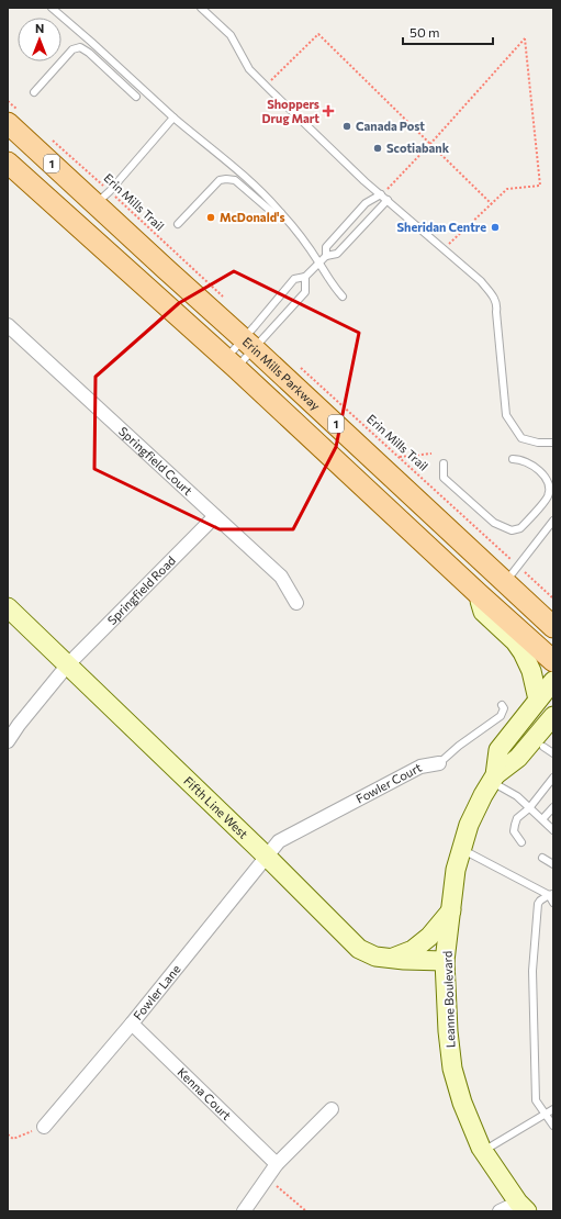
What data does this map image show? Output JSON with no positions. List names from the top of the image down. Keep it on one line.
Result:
{"streets":{"main road":["1","Erin Mills Parkway"],"street":["Springfield Court","Springfield Road","Fowler Court","Fifth Line West","Fowler Lane","Leanne Boulevard","Kenna Court"],"path":["Erin Mills Trail"]},"crossings":[["Erin Mills Trail","Erin Mills Parkway"],["Springfield Court","Springfield Road"],["Springfield Road","Fifth Line West"],["Fowler Court","Fifth Line West"],["Fowler Court","Fowler Lane"],["Fifth Line West","Fowler Lane"],["Fifth Line West","Leanne Boulevard"],["Fowler Lane","Kenna Court"]],"places":{"health":["Shoppers Drug Mart"],"other":["Canada Post","Scotiabank","McDonald's","Sheridan Centre"]},"scale_bar":"50 m","north":"top"}
